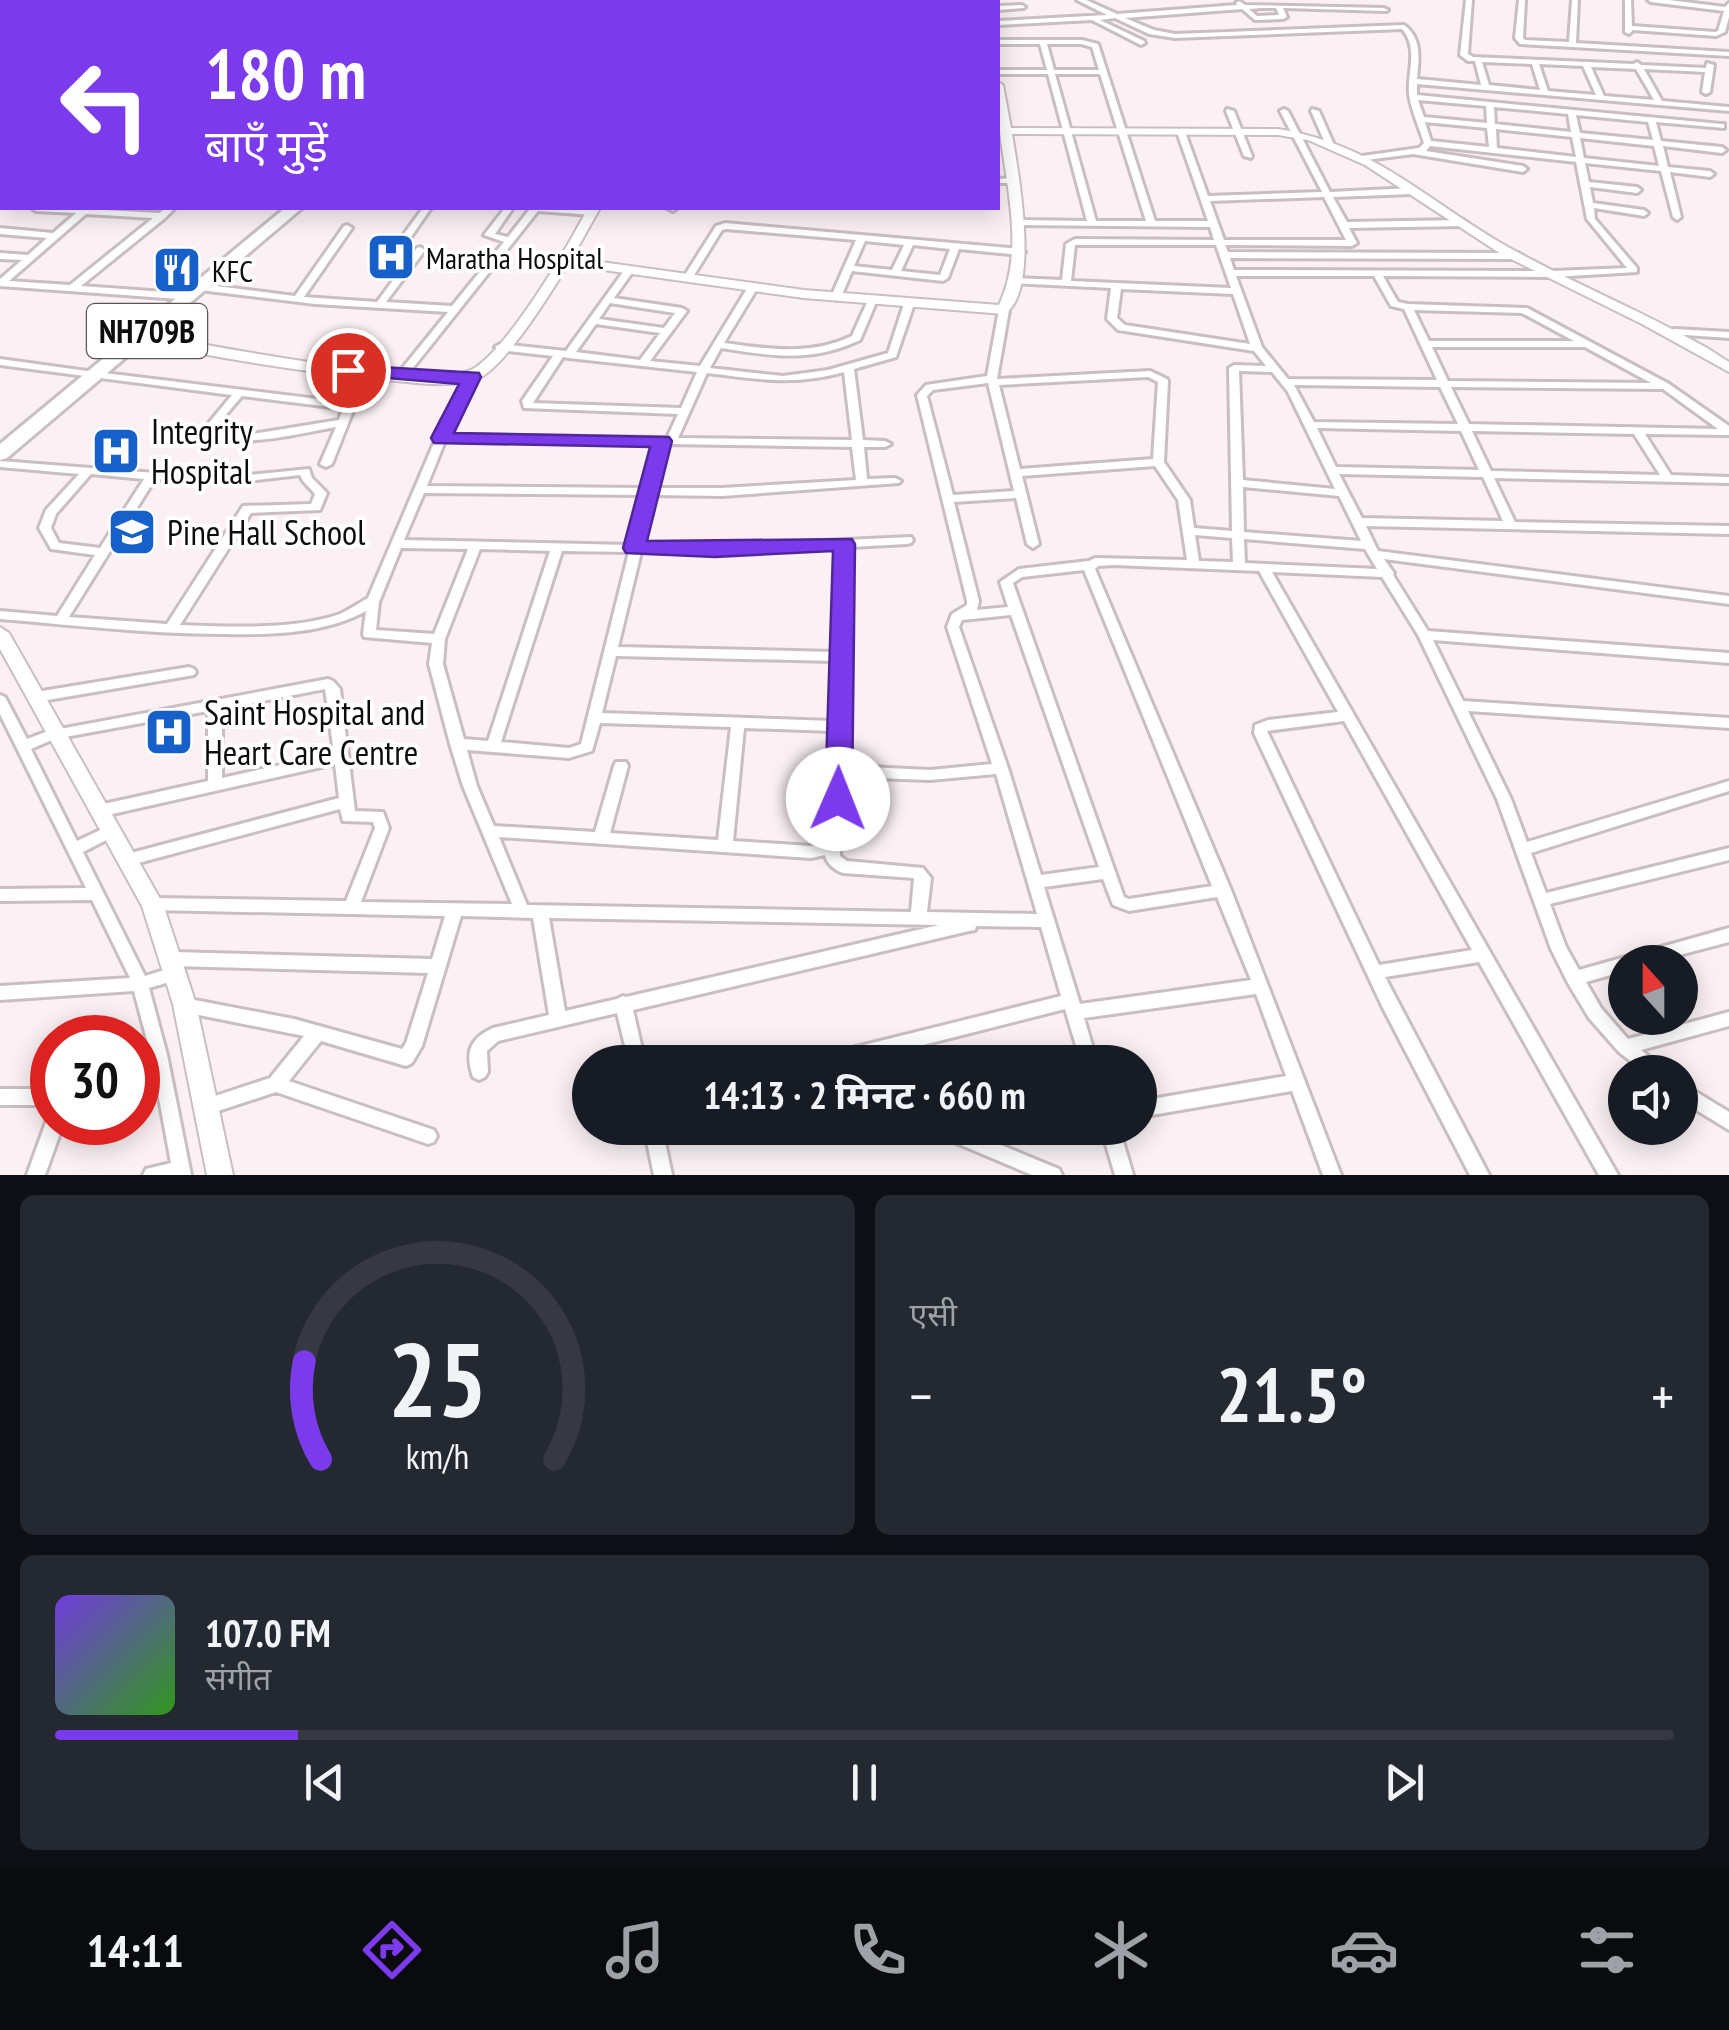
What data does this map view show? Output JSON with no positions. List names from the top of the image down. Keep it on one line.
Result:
{"streets":{"highway":["NH709B"]},"places":{"hospital":["Maratha Hospital","Integrity Hospital","Saint Hospital and Heart Care Centre"],"restaurant":["KFC"],"school or university":["Pine Hall School"]},"north":"top","page":{"turn":["180 m","बाएँ मुड़ें"],"limit":"30","trip":"14:13 · 2 मिनट · 660 m","tile":"एसी","heat":["−","21.5°","+"],"song":["107.0 FM","संगीत"],"tabs":"14:11","gauge":["25","km/h"]}}
